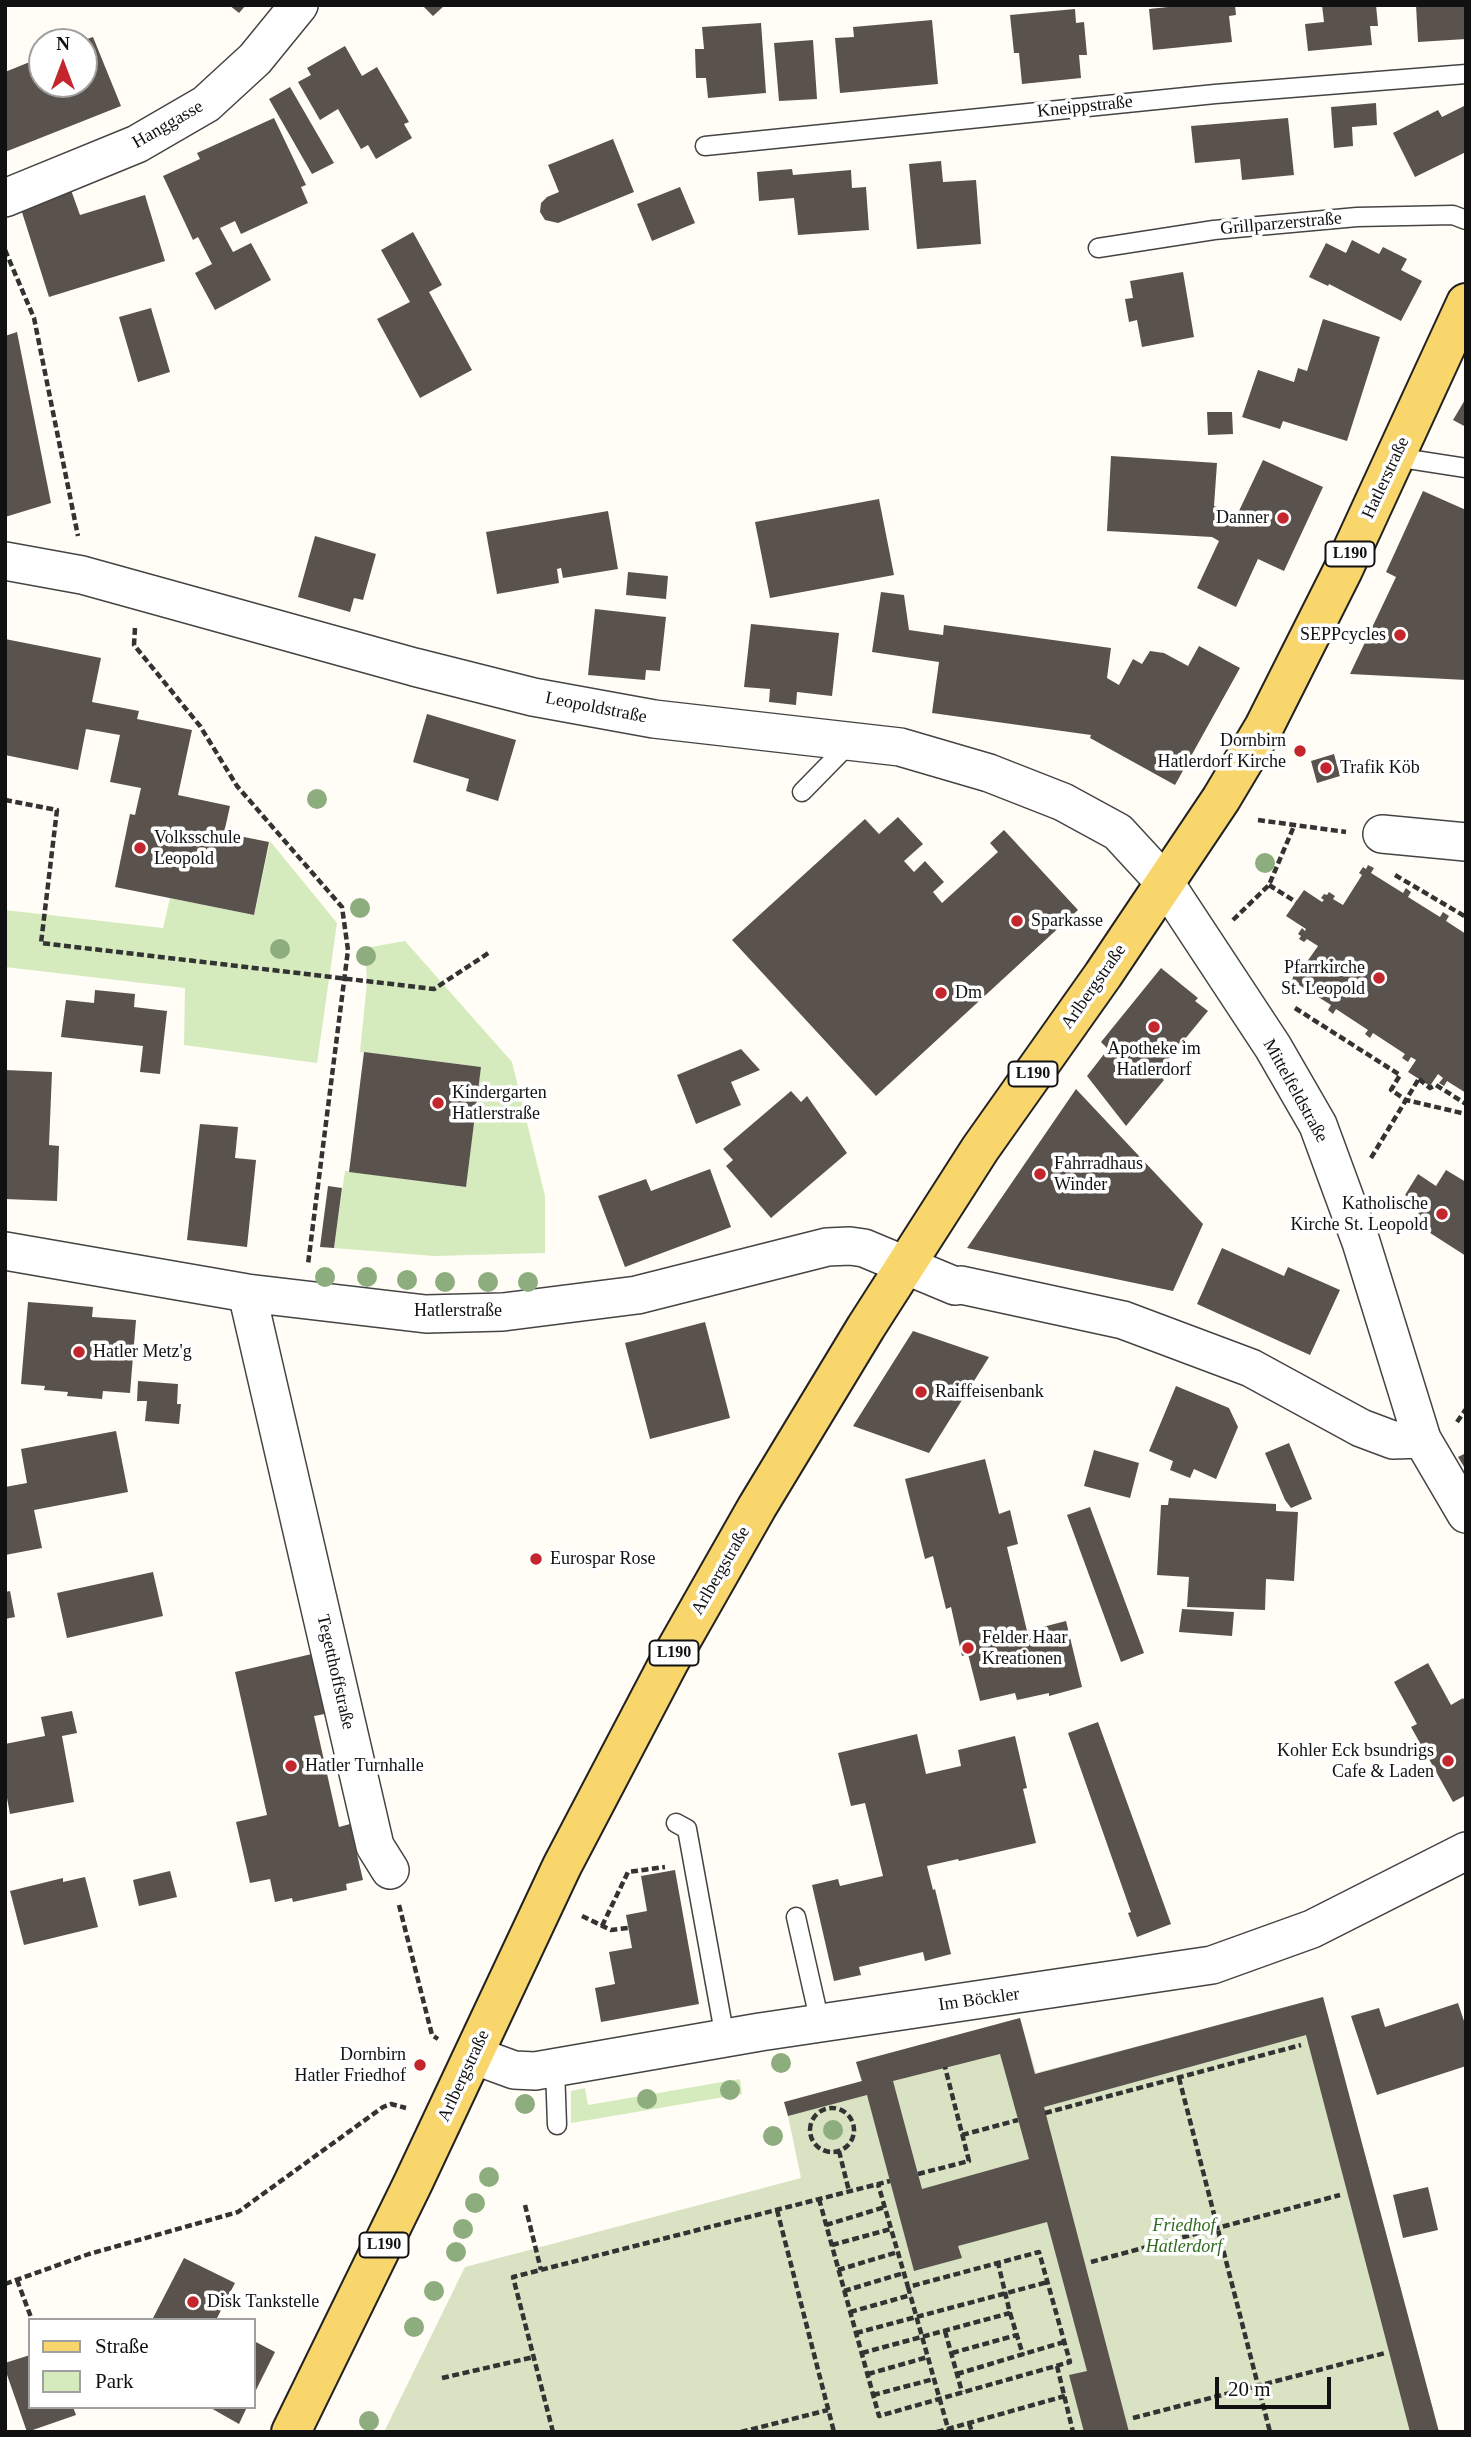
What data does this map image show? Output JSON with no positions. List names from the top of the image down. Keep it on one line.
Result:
{"streets":{"main road":["Hatlerstraße","L190","Arlbergstraße"],"street":["Hanggasse","Leopoldstraße","Mittelfeldstraße","Tegetthoffstraße","Im Böckler"],"lane":["Kneippstraße","Grillparzerstraße"]},"crossings":[["Hatlerstraße","Arlbergstraße"],["Hatlerstraße","Tegetthoffstraße"],["Leopoldstraße","Arlbergstraße"],["Leopoldstraße","Mittelfeldstraße"],["Arlbergstraße","Mittelfeldstraße"],["Arlbergstraße","Im Böckler"]],"parks":["Friedhof Hatlerdorf"],"places":["Danner","SEPPcycles","Dornbirn Hatlerdorf Kirche","Trafik Köb","Volksschule Leopold","Sparkasse","Pfarrkirche St. Leopold","Dm","Apotheke im Hatlerdorf","Kindergarten Hatlerstraße","Fahrradhaus Winder","Katholische Kirche St. Leopold","Hatler Metz'g","Raiffeisenbank","Eurospar Rose","Felder Haar Kreationen","Kohler Eck bsundrigs Cafe & Laden","Hatler Turnhalle","Dornbirn Hatler Friedhof","Disk Tankstelle"],"legend":["Straße","Park"],"scale_bar":"20 m","north":"top"}
